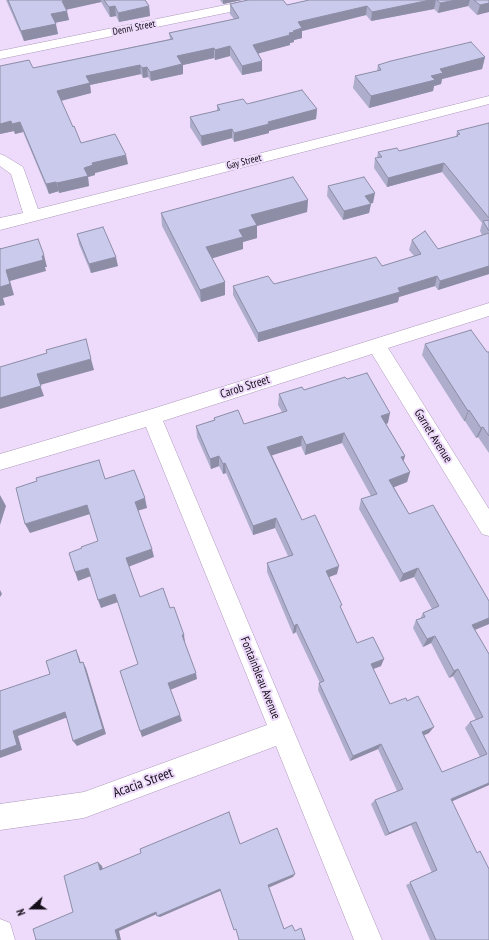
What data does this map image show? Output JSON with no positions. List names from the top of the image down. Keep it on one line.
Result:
{"streets":{"street":["Denni Street","Gay Street","Carob Street","Garnet Avenue","Fontainbleau Avenue","Acacia Street"]},"crossings":[["Carob Street","Garnet Avenue"],["Carob Street","Fontainbleau Avenue"],["Fontainbleau Avenue","Acacia Street"]],"north":"left"}
